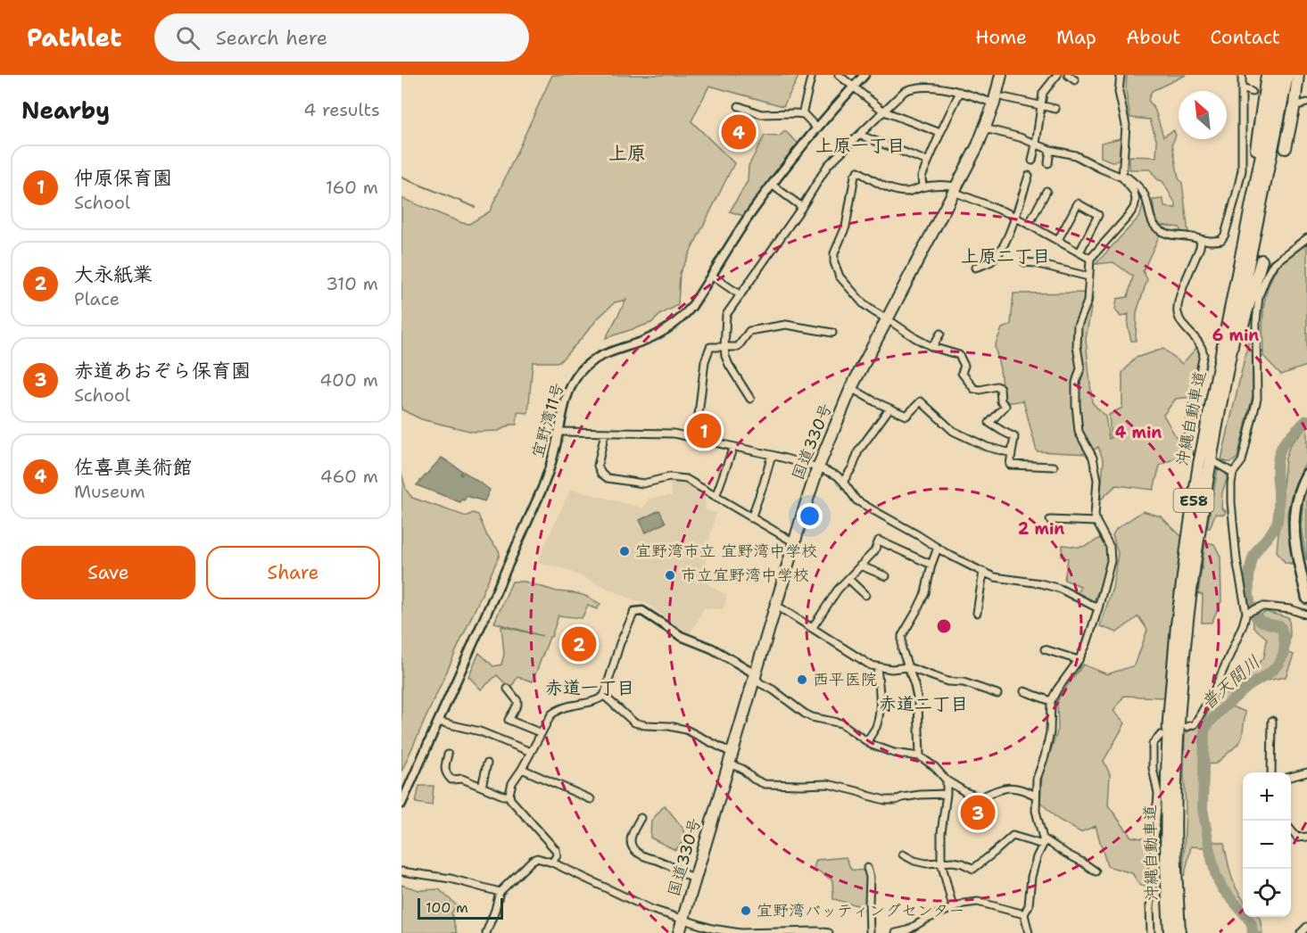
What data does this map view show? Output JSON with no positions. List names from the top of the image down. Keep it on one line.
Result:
{"streets":{"highway":["沖縄自動車道","国道330号","E58"],"street":["宜野湾11号"]},"districts":["上原一丁目","上原","上原二丁目","赤道一丁目","赤道二丁目"],"water":["普天間川"],"places":["宜野湾市立 宜野湾中学校","市立宜野湾中学校","西平医院","宜野湾バッティングセンター"],"scale_bar":"100 m","north":"top left","page":{"header":"Pathlet","search":"Search here","nav":["Home","Map","About","Contact"],"heading":["Nearby","4 results"],"pins":["4","1","2","3"],"list":[{"mark":"1","name":"仲原保育園","note":"School","value":"160 m"},{"mark":"2","name":"大永紙業","note":"Place","value":"310 m"},{"mark":"3","name":"赤道あおぞら保育園","note":"School","value":"400 m"},{"mark":"4","name":"佐喜真美術館","note":"Museum","value":"460 m"}],"buttons":["Save","Share"],"map_buttons":["+","−"],"scale":"100 m"},"rings":["6 min","4 min","2 min"]}
